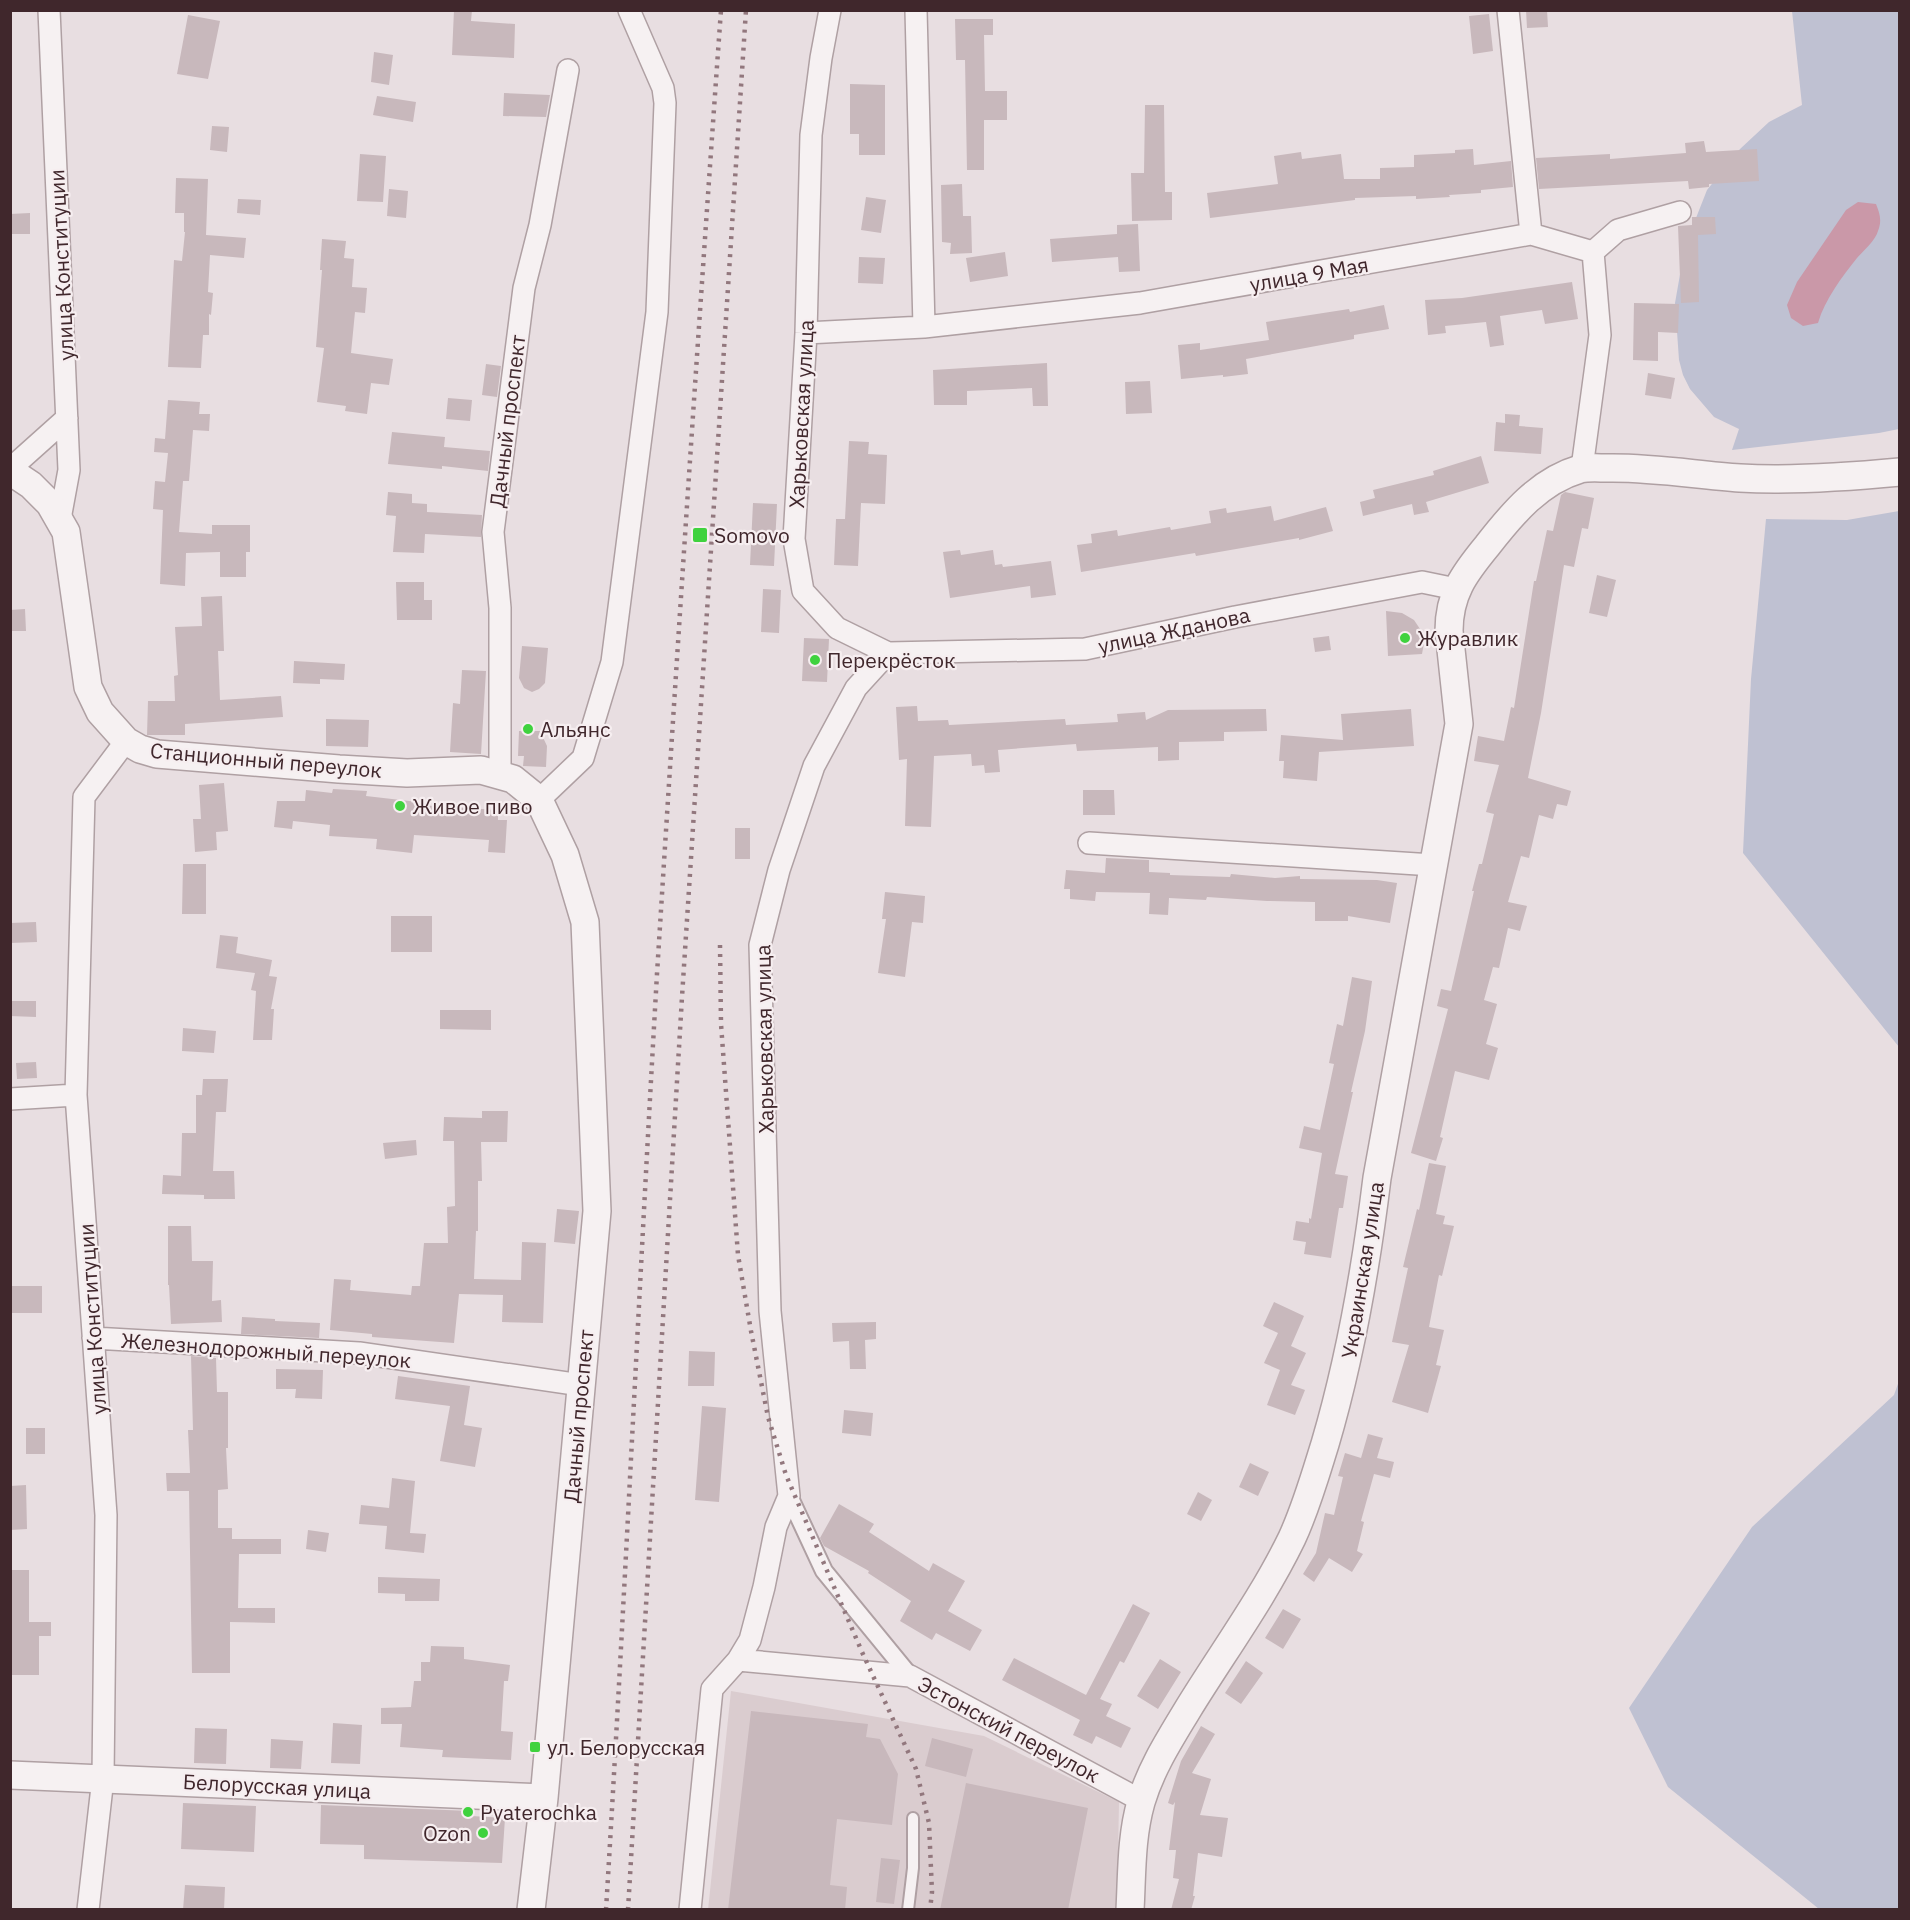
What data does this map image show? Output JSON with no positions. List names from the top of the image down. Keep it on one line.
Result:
{"streets":{"street":["улица Конституции","улица 9 Мая","Харьковская улица","Дачный проспект","улица Жданова","Станционный переулок","Украинская улица","Железнодорожный переулок","Эстонский переулок","Белорусская улица"]},"crossings":[["улица Конституции","Станционный переулок"],["улица Конституции","Железнодорожный переулок"],["улица Конституции","Белорусская улица"],["улица 9 Мая","Харьковская улица"],["Харьковская улица","улица Жданова"],["Харьковская улица","Эстонский переулок"],["Дачный проспект","Станционный переулок"],["Дачный проспект","Железнодорожный переулок"],["Дачный проспект","Белорусская улица"],["улица Жданова","Украинская улица"],["Украинская улица","Эстонский переулок"]],"places":{"transit":["Somovo","ул. Белорусская"],"other":["Журавлик","Перекрёсток","Альянс","Живое пиво","Pyaterochka","Ozon"]}}
